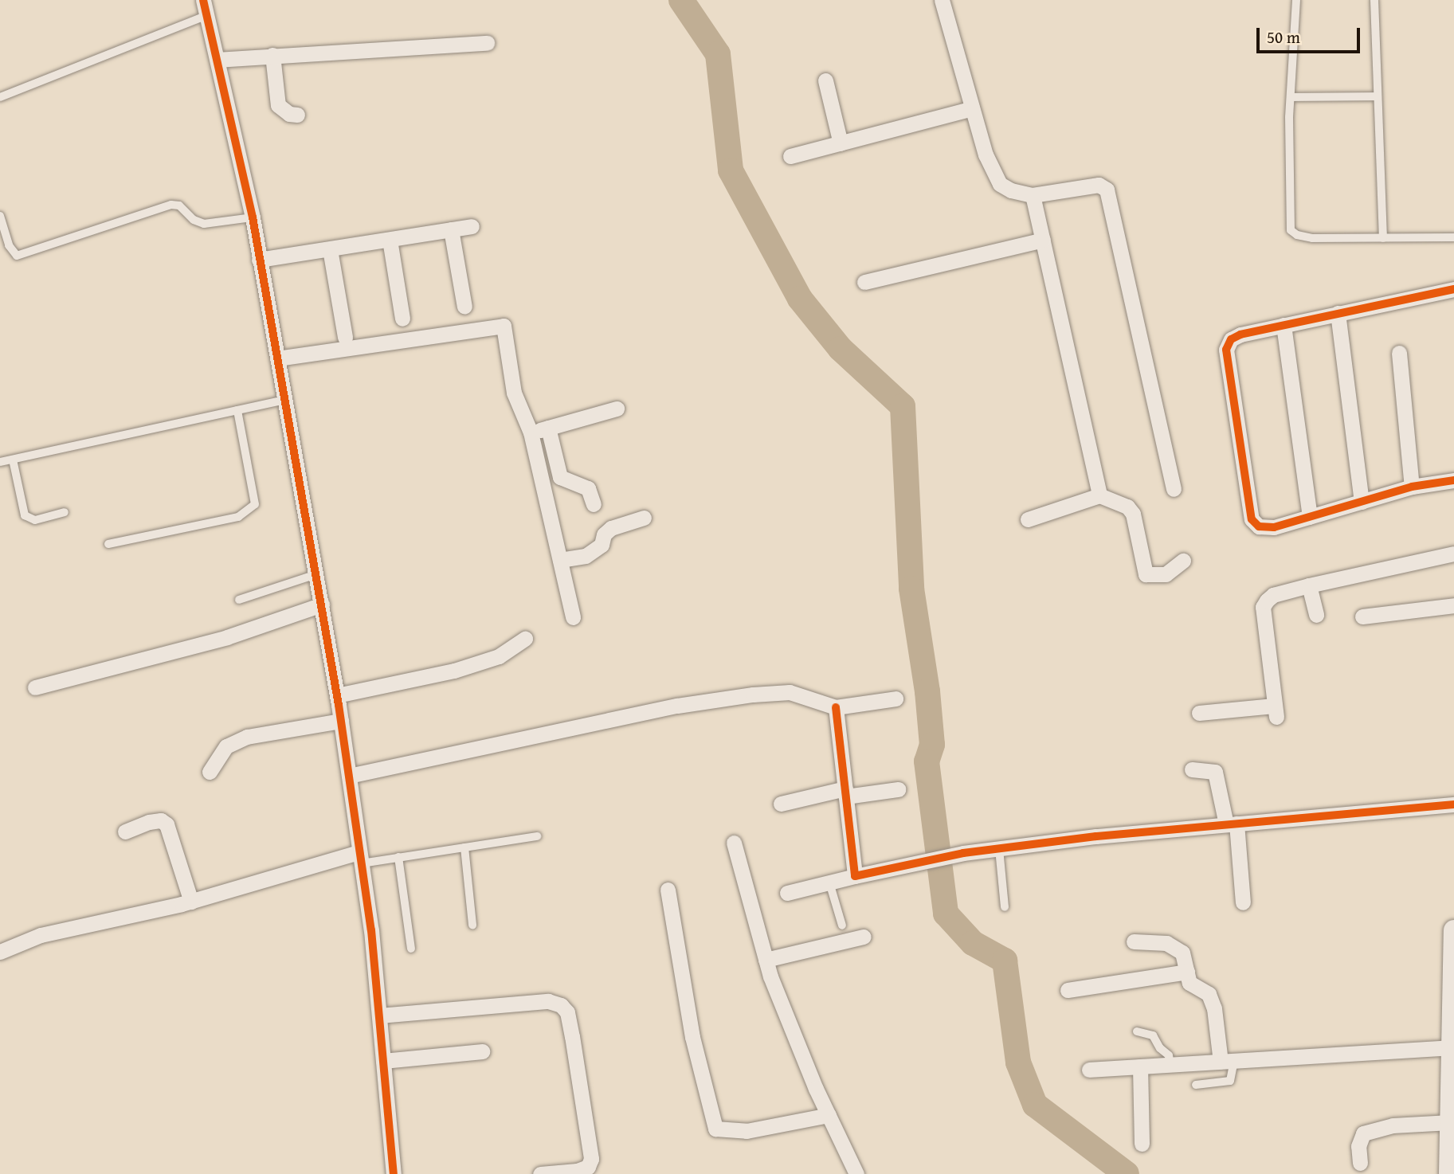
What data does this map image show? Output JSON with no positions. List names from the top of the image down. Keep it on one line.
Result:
{"scale_bar":"50 m"}
